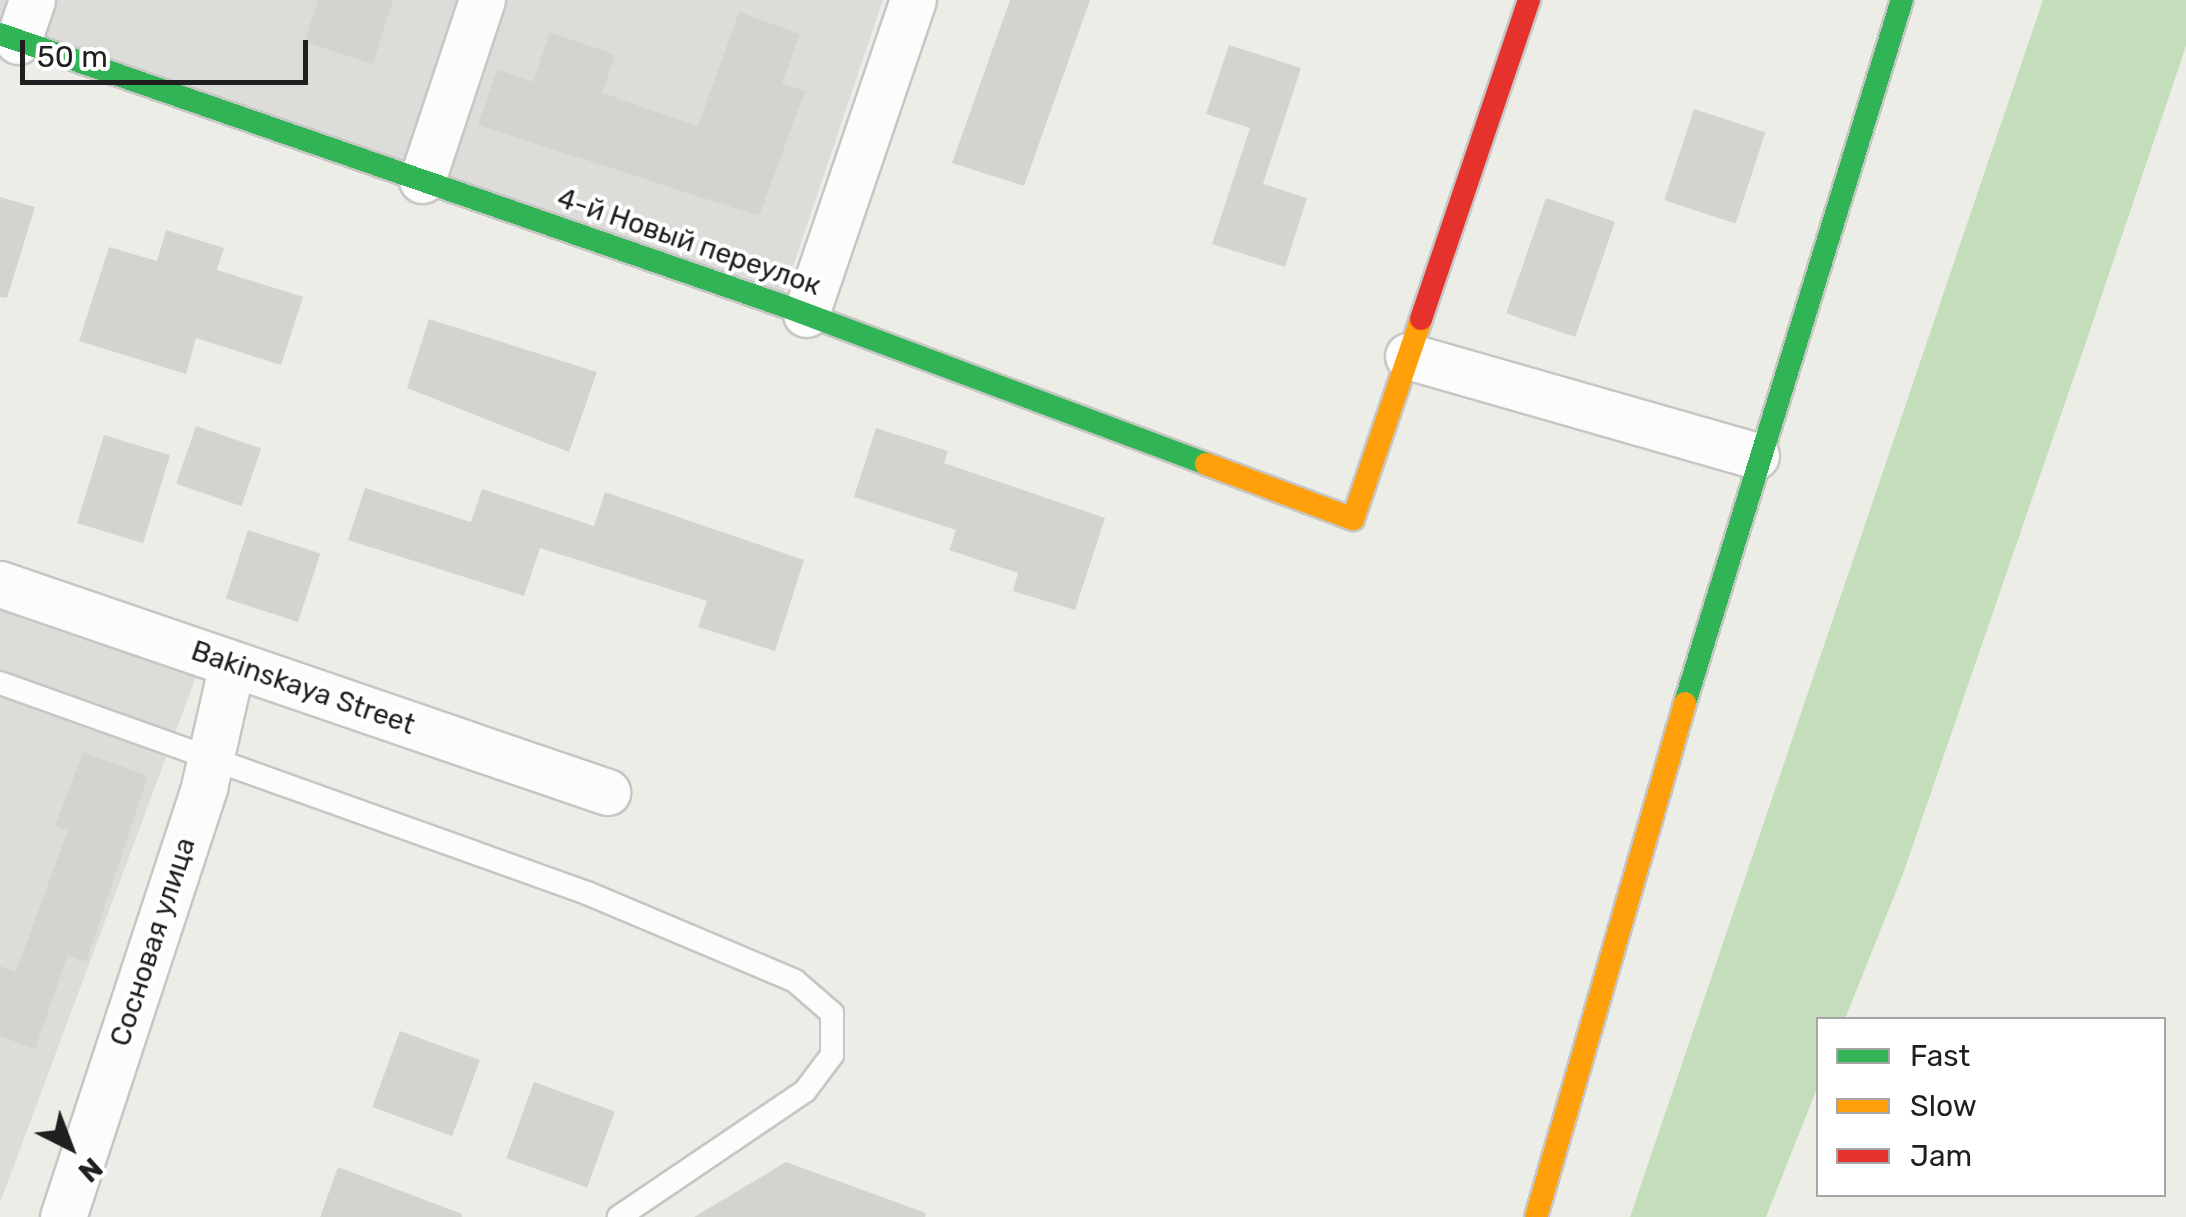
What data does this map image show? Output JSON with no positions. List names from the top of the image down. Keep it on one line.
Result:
{"streets":{"street":["4-й Новый переулок","Bakinskaya Street","Сосновая улица"]},"crossings":[["Bakinskaya Street","Сосновая улица"]],"legend":["Fast","Slow","Jam"],"scale_bar":"50 m","north":"bottom right"}
